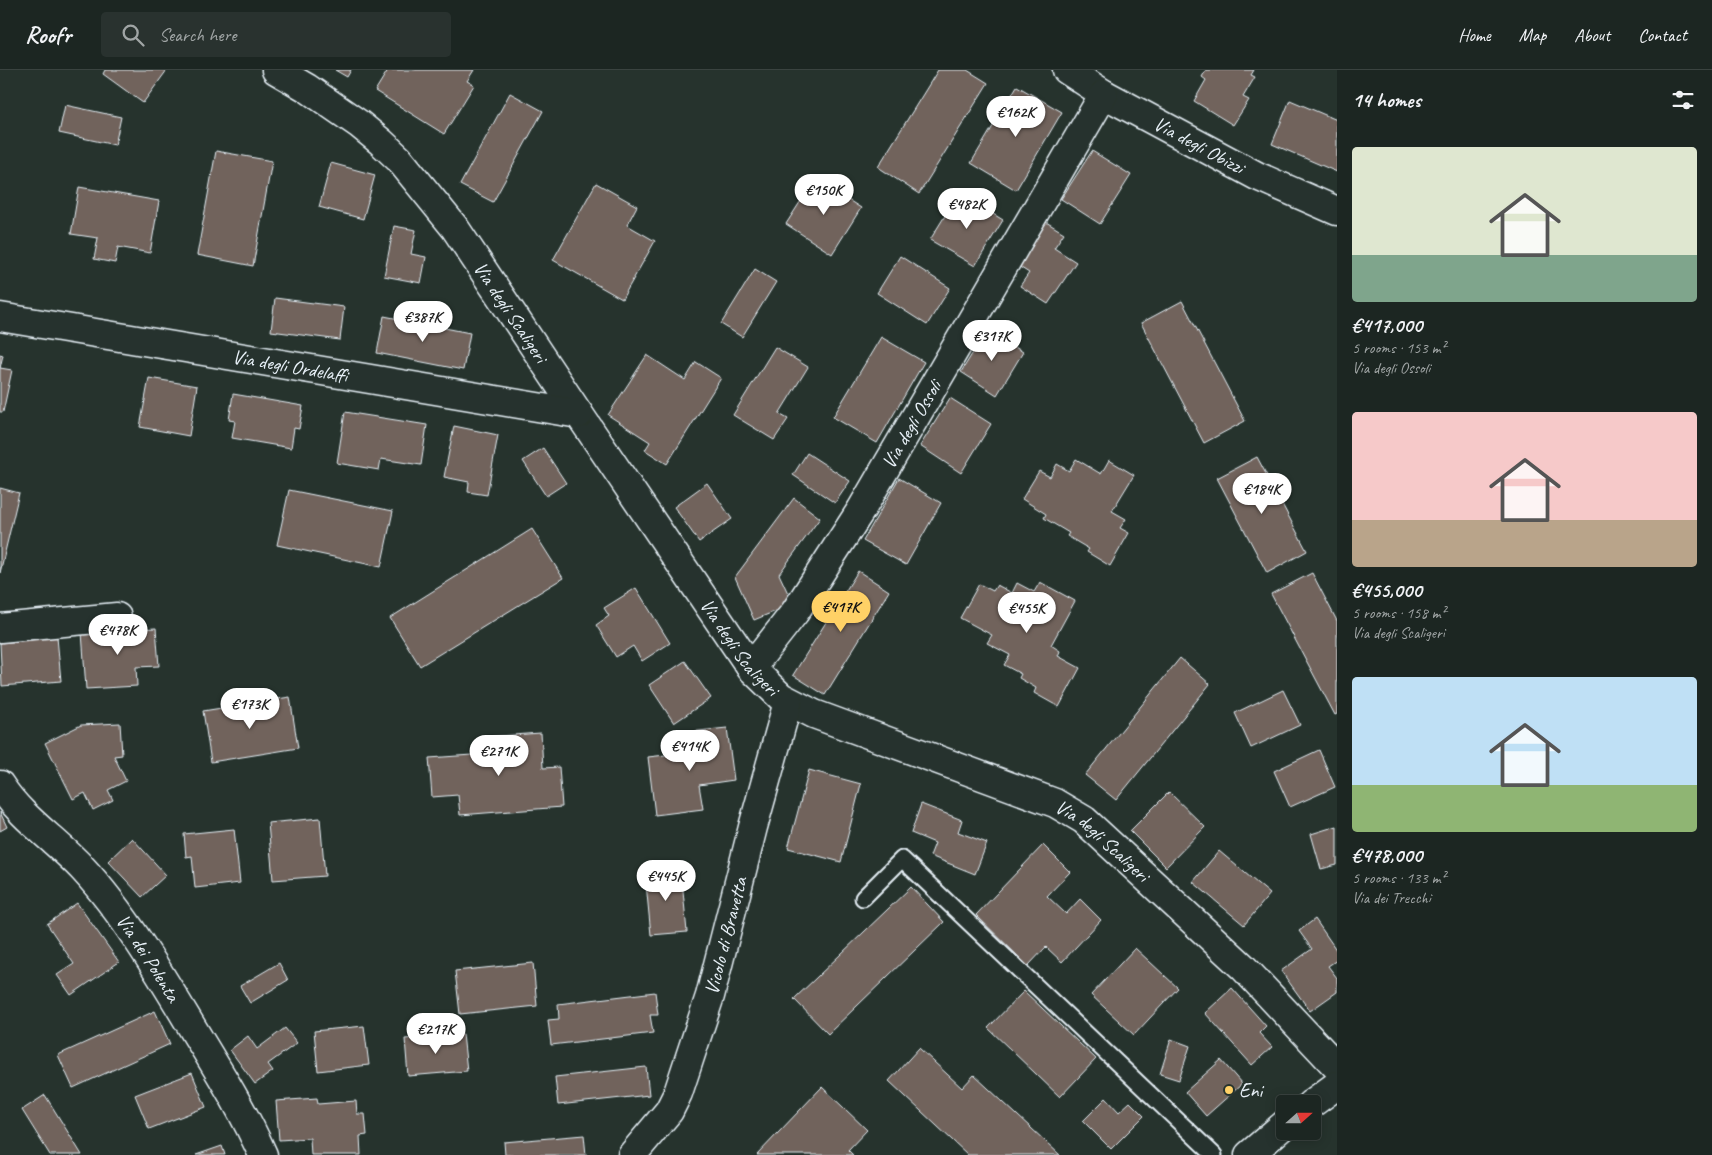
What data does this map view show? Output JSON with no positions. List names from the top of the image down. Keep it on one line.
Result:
{"streets":{"street":["Via degli Obizzi","Via degli Scaligeri","Via degli Ordelaffi","Via degli Ossoli","Vicolo di Bravetta","Via dei Polenta"]},"crossings":[["Via degli Obizzi","Via degli Ossoli"],["Via degli Scaligeri","Via degli Ordelaffi"],["Via degli Scaligeri","Via degli Ossoli"],["Via degli Scaligeri","Vicolo di Bravetta"]],"places":["Eni"],"north":"right","page":{"header":"Roofr","search":"Search here","nav":["Home","Map","About","Contact"],"heading":"14 homes","price":["€162K","€150K","€482K","€387K","€317K","€184K","€417K","€455K","€478K","€173K","€414K","€271K","€445K","€217K"],"list":[{"name":"€417,000","note":"5 rooms · 153 m² · Via degli Ossoli"},{"name":"€455,000","note":"5 rooms · 158 m² · Via degli Scaligeri"},{"name":"€478,000","note":"5 rooms · 133 m² · Via dei Trecchi"}]}}
